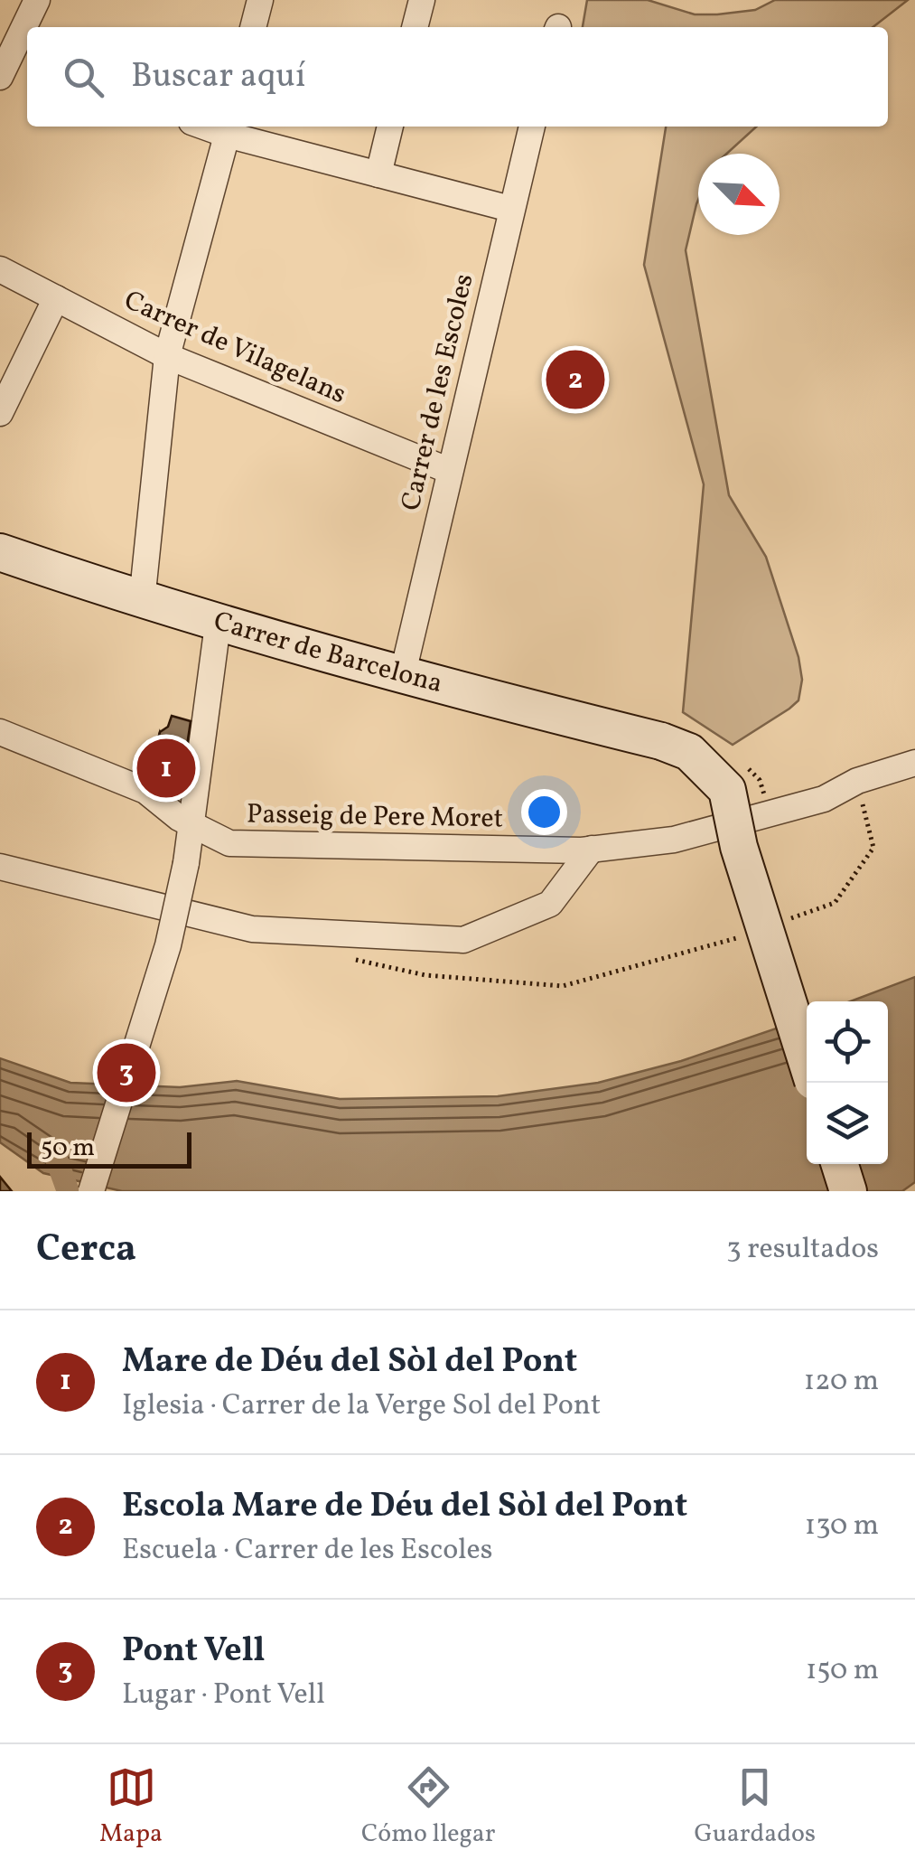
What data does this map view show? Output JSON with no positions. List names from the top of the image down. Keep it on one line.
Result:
{"streets":{"street":["Carrer de Vilagelans","Carrer de les Escoles","Carrer de Barcelona","Passeig de Pere Moret"]},"crossings":[["Carrer de Vilagelans","Carrer de les Escoles"],["Carrer de les Escoles","Carrer de Barcelona"]],"scale_bar":"50 m","north":"bottom right","page":{"search":"Buscar aquí","pins":["2","1","3"],"scale":"50 m","heading":["Cerca","3 resultados"],"list":[{"mark":"1","name":"Mare de Déu del Sòl del Pont","note":"Iglesia · Carrer de la Verge Sol del Pont","value":"120 m"},{"mark":"2","name":"Escola Mare de Déu del Sòl del Pont","note":"Escuela · Carrer de les Escoles","value":"130 m"},{"mark":"3","name":"Pont Vell","note":"Lugar · Pont Vell","value":"150 m"}],"nav":["Mapa","Cómo llegar","Guardados"]}}
